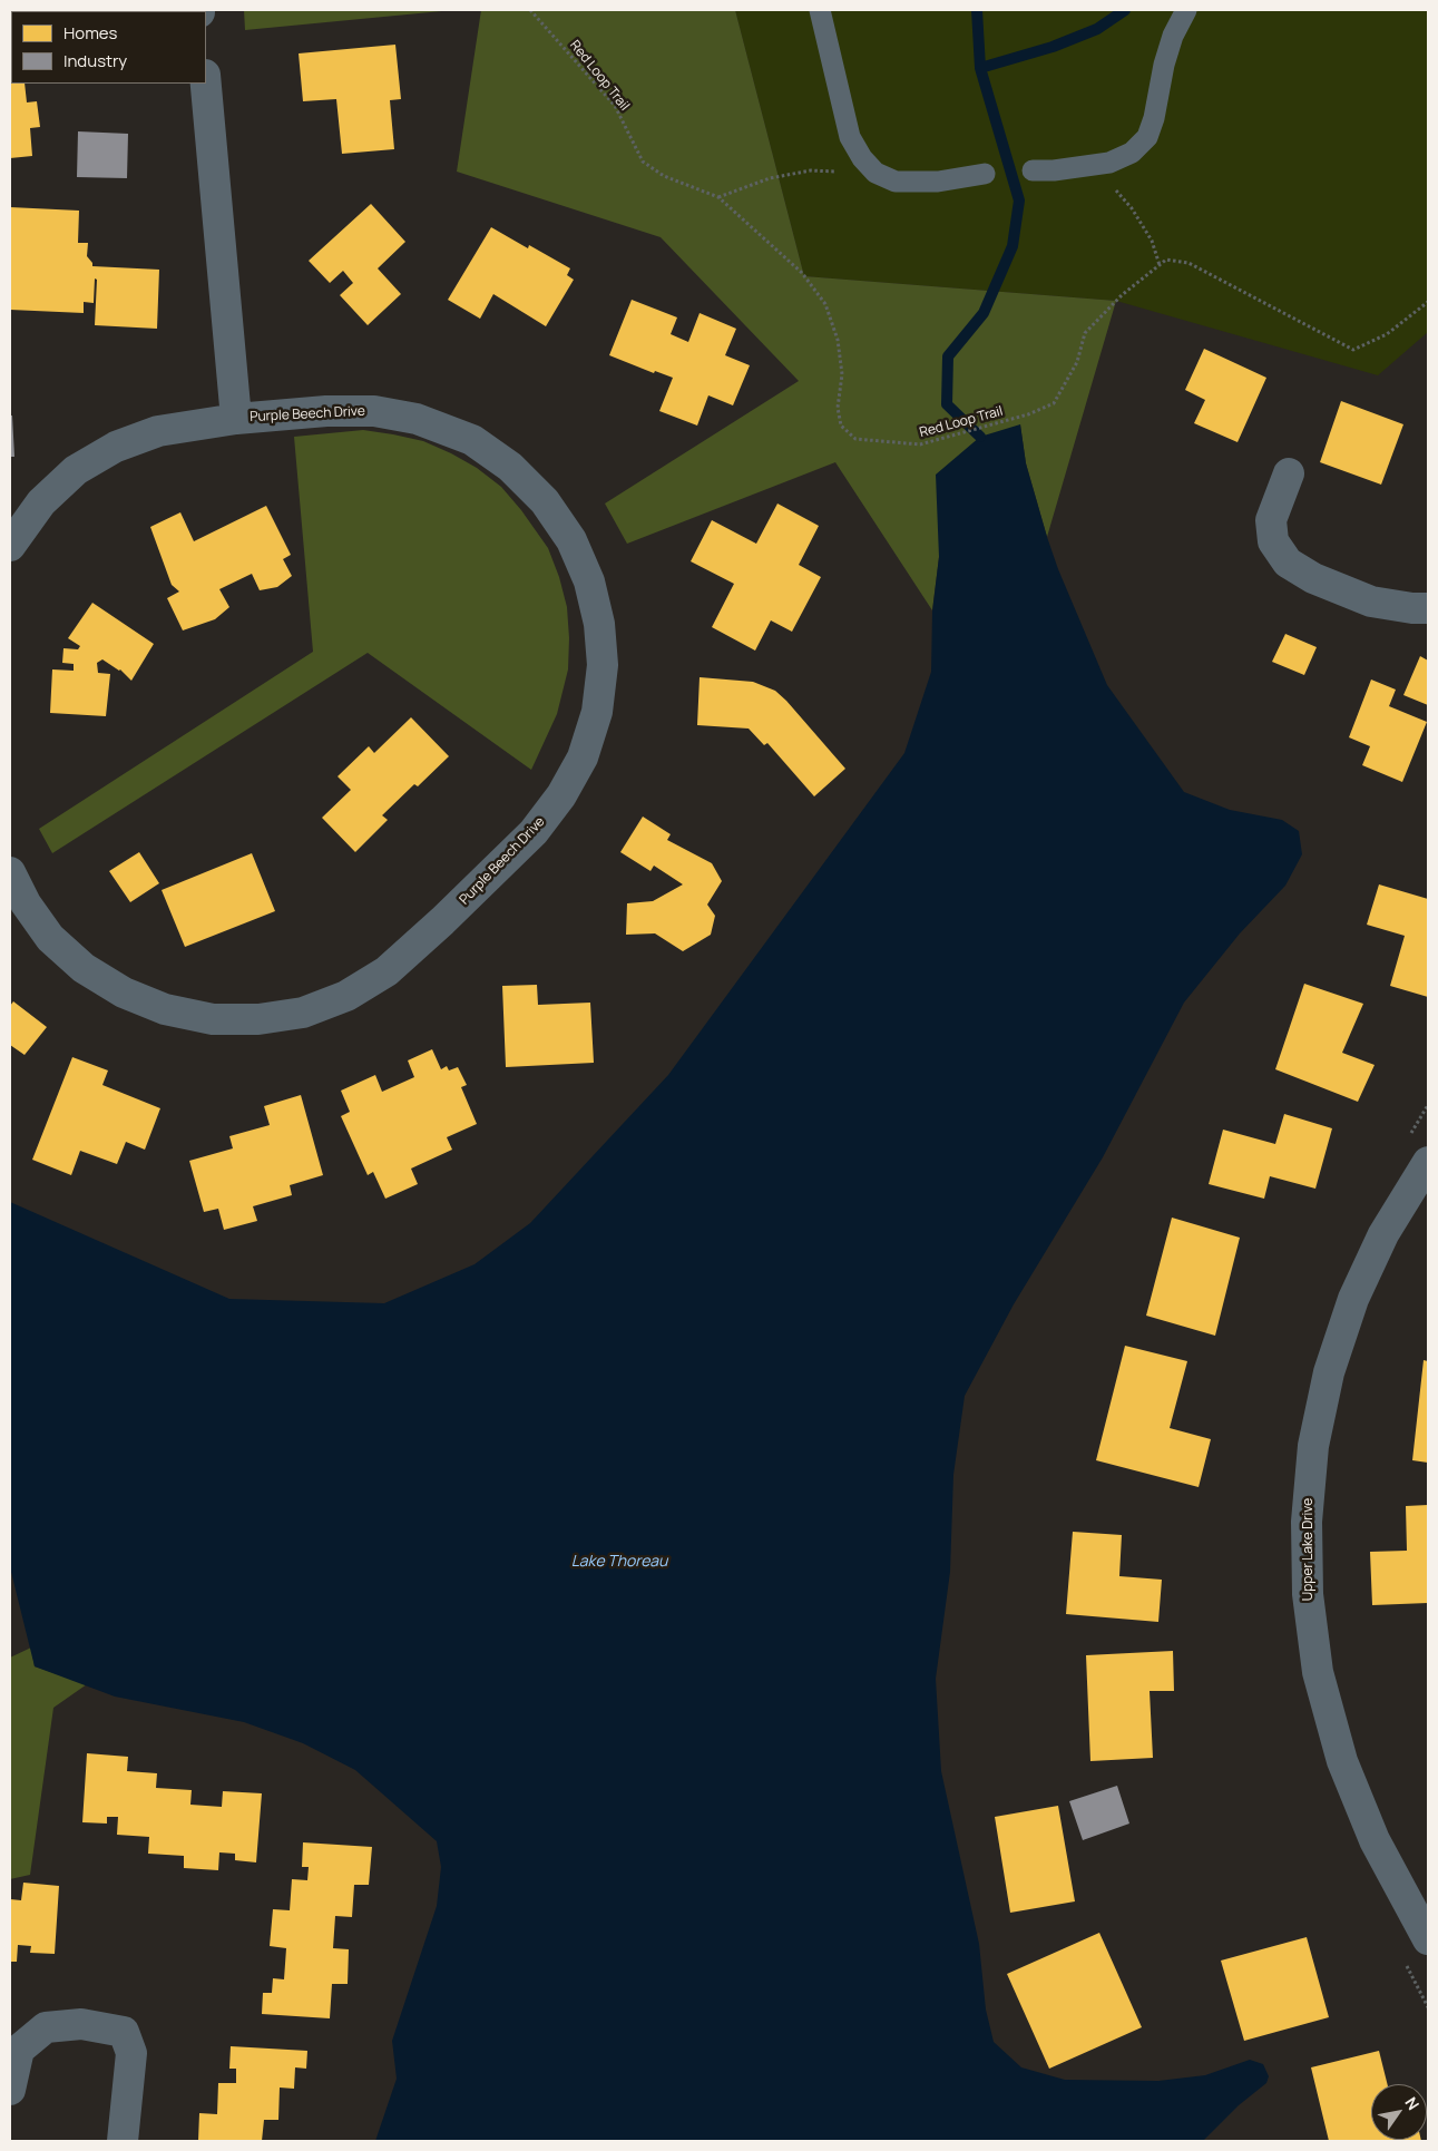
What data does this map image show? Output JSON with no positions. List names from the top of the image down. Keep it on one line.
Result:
{"streets":{"street":["Purple Beech Drive","Upper Lake Drive"],"path":["Red Loop Trail"]},"water":["Lake Thoreau"],"legend":["Homes","Industry"],"north":"top right"}
